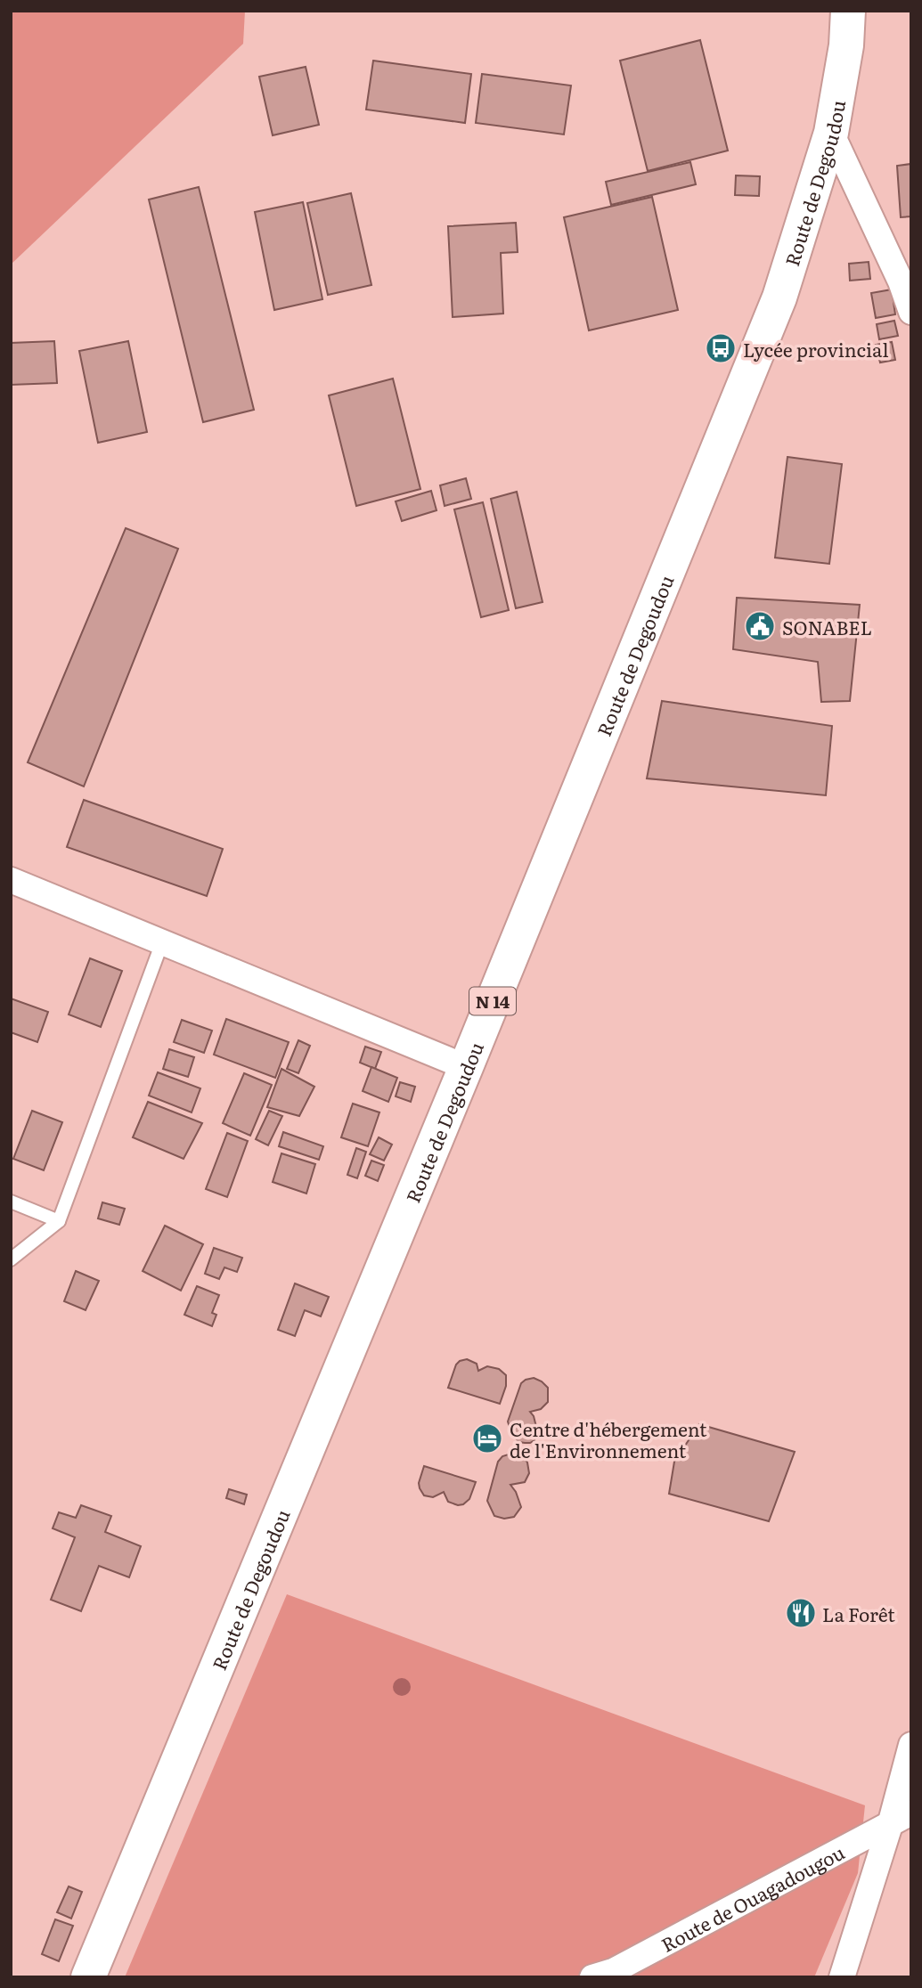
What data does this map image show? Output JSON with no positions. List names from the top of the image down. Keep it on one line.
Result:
{"streets":{"main road":["Route de Degoudou","N 14"],"street":["Route de Ouagadougou"]},"places":{"bus stop":["Lycée provincial"],"public building":["SONABEL"],"hotel":["Centre d'hébergement de l'Environnement"],"restaurant":["La Forêt"]}}
